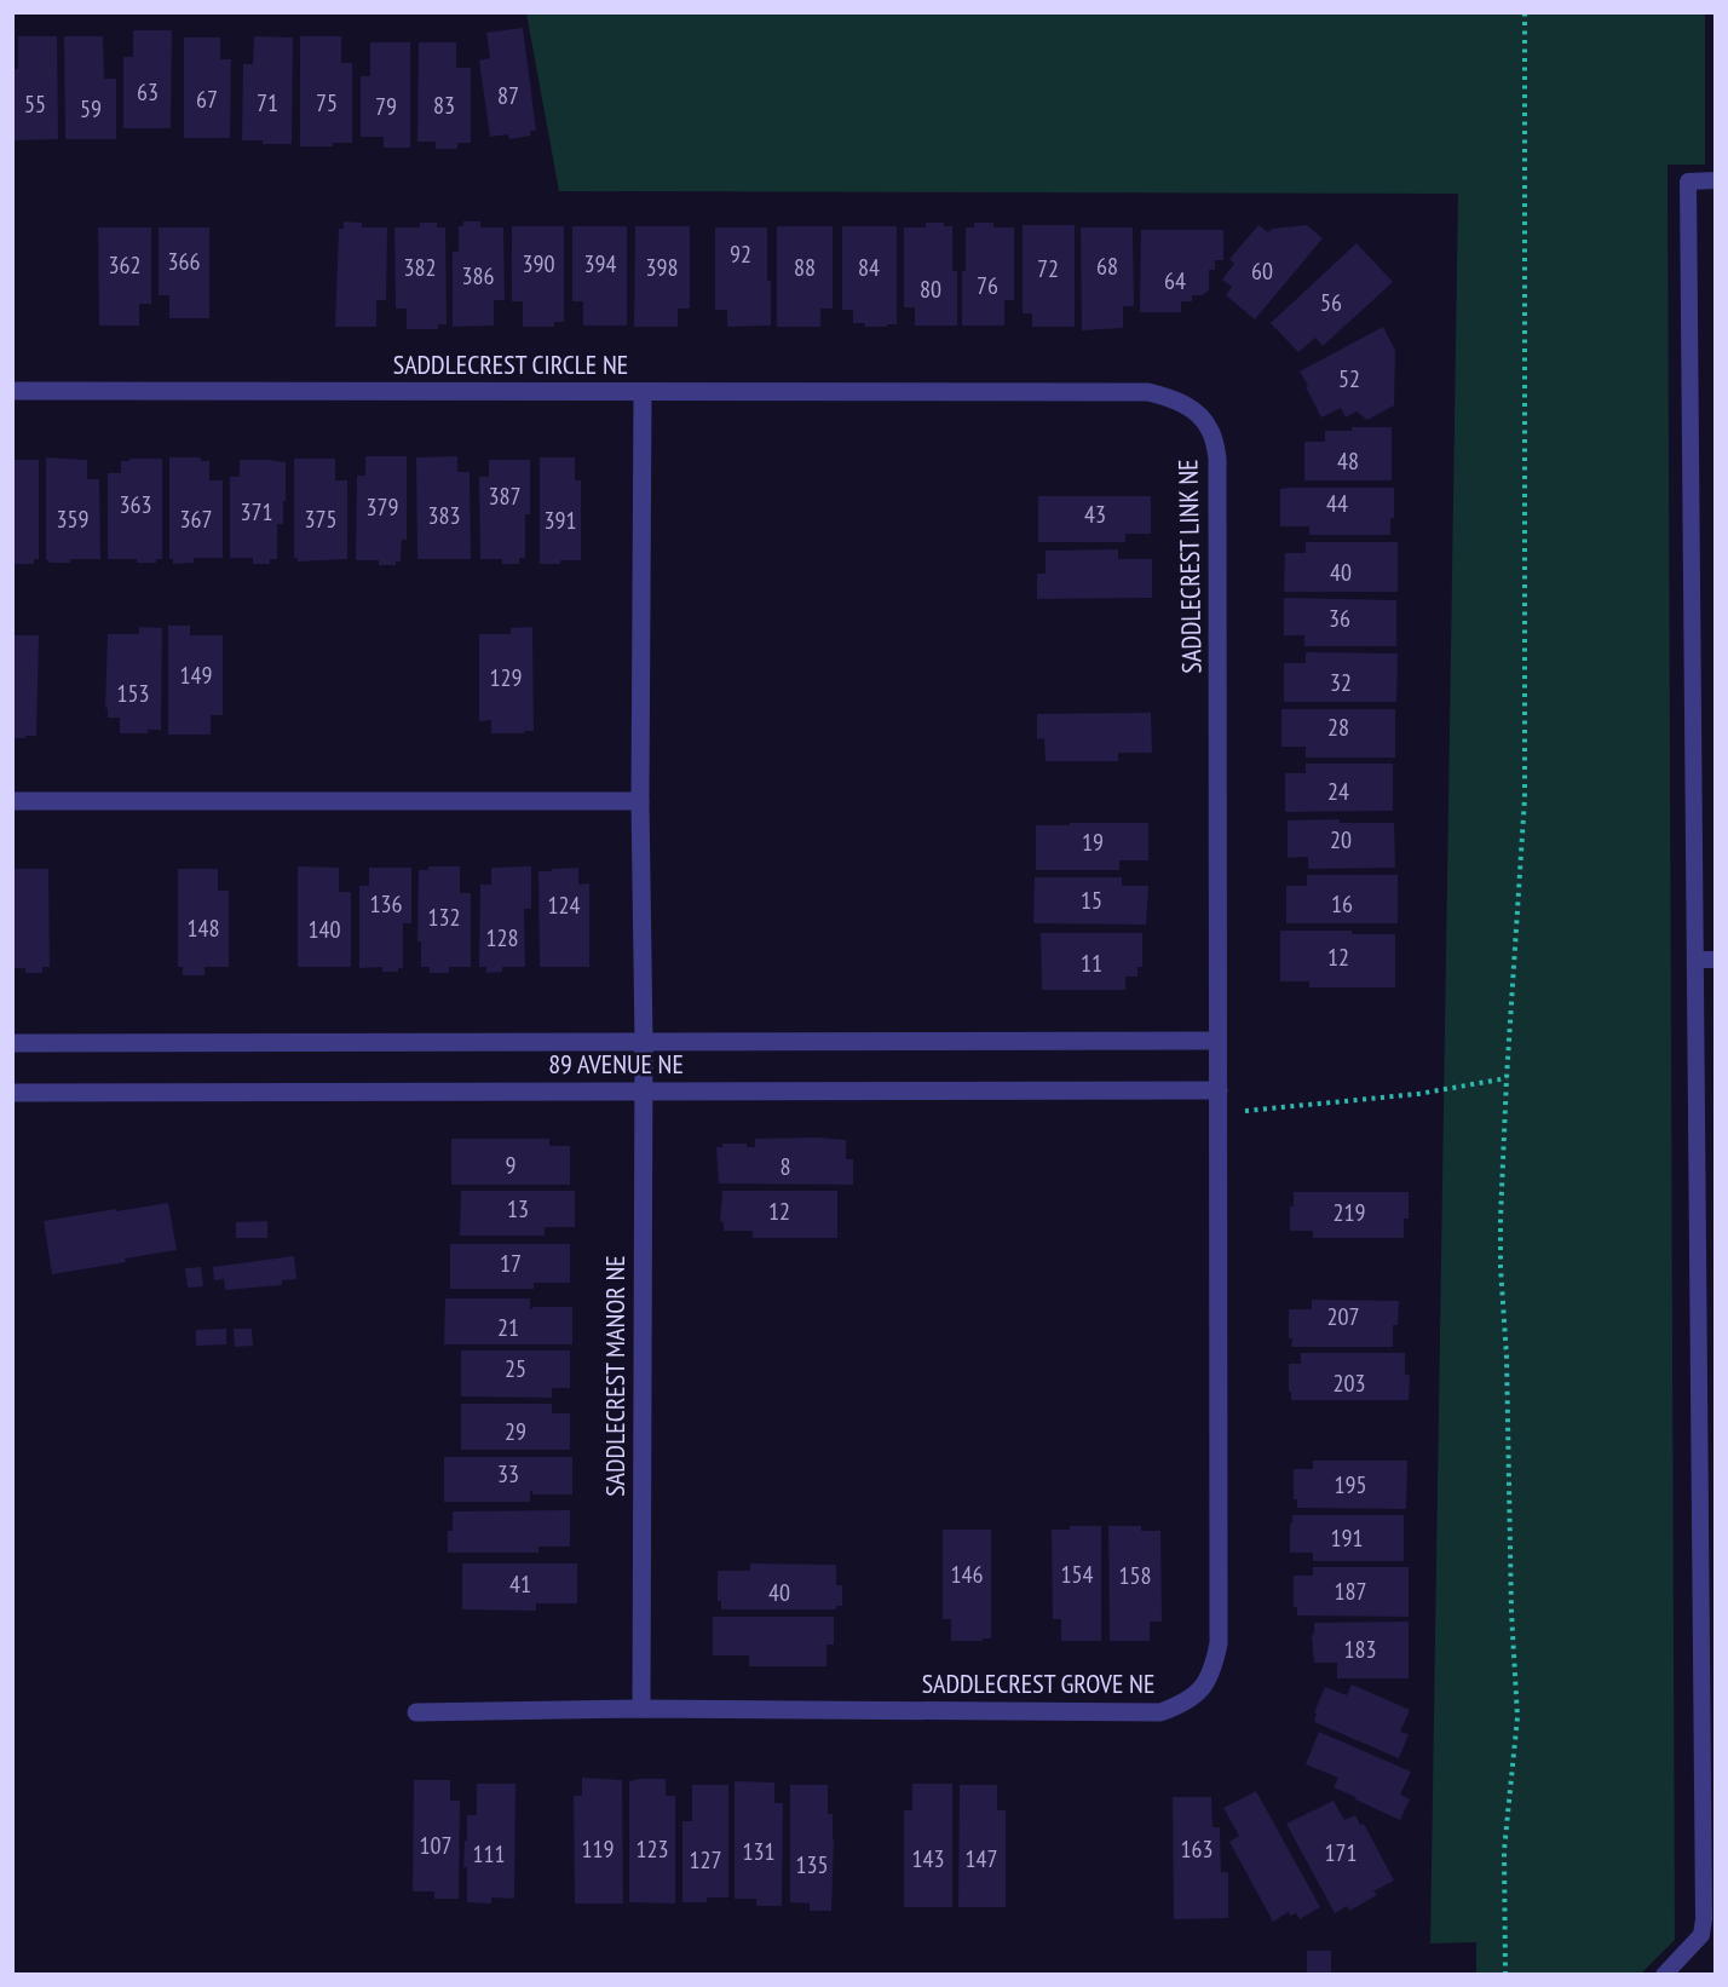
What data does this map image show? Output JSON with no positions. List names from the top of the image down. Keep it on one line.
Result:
{"streets":{"street":["SADDLECREST CIRCLE NE","SADDLECREST LINK NE","89 AVENUE NE","SADDLECREST MANOR NE","SADDLECREST GROVE NE"]},"crossings":[["SADDLECREST CIRCLE NE","SADDLECREST LINK NE"],["SADDLECREST CIRCLE NE","89 AVENUE NE"],["SADDLECREST CIRCLE NE","SADDLECREST MANOR NE"],["SADDLECREST LINK NE","89 AVENUE NE"],["SADDLECREST LINK NE","SADDLECREST GROVE NE"],["89 AVENUE NE","SADDLECREST MANOR NE"],["89 AVENUE NE","SADDLECREST GROVE NE"],["SADDLECREST MANOR NE","SADDLECREST GROVE NE"]],"house_numbers":["63","87","67","71","75","55","83","79","59","92","366","390","394","362","68","382","398","88","84","72","60","386","64","76","80","56","52","48","387","44","363","379","371","43","383","359","367","375","391","40","36","149","129","32","153","28","24","20","19","15","136","16","124","132","148","140","128","12","11","9","8","13","12","219","17","207","21","25","203","29","33","195","191","146","154","158","41","187","40","183","107","119","123","163","131","171","111","143","147","127","135"]}
